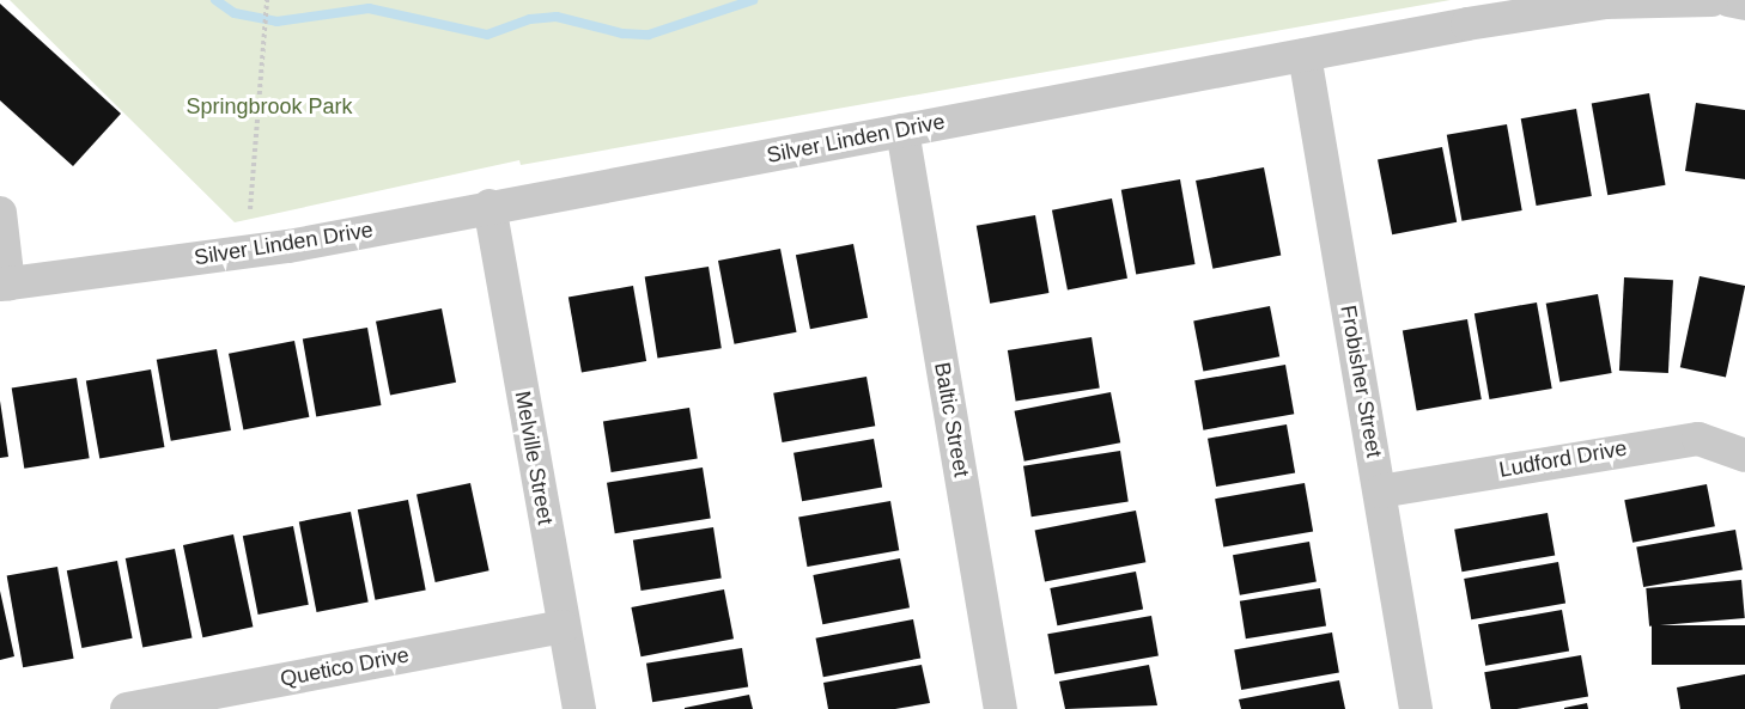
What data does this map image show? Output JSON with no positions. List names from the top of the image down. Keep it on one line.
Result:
{"streets":{"street":["Silver Linden Drive","Frobisher Street","Baltic Street","Melville Street","Ludford Drive","Quetico Drive"]},"crossings":[["Silver Linden Drive","Frobisher Street"],["Silver Linden Drive","Baltic Street"],["Silver Linden Drive","Melville Street"],["Frobisher Street","Ludford Drive"],["Melville Street","Quetico Drive"]],"parks":["Springbrook Park"]}
